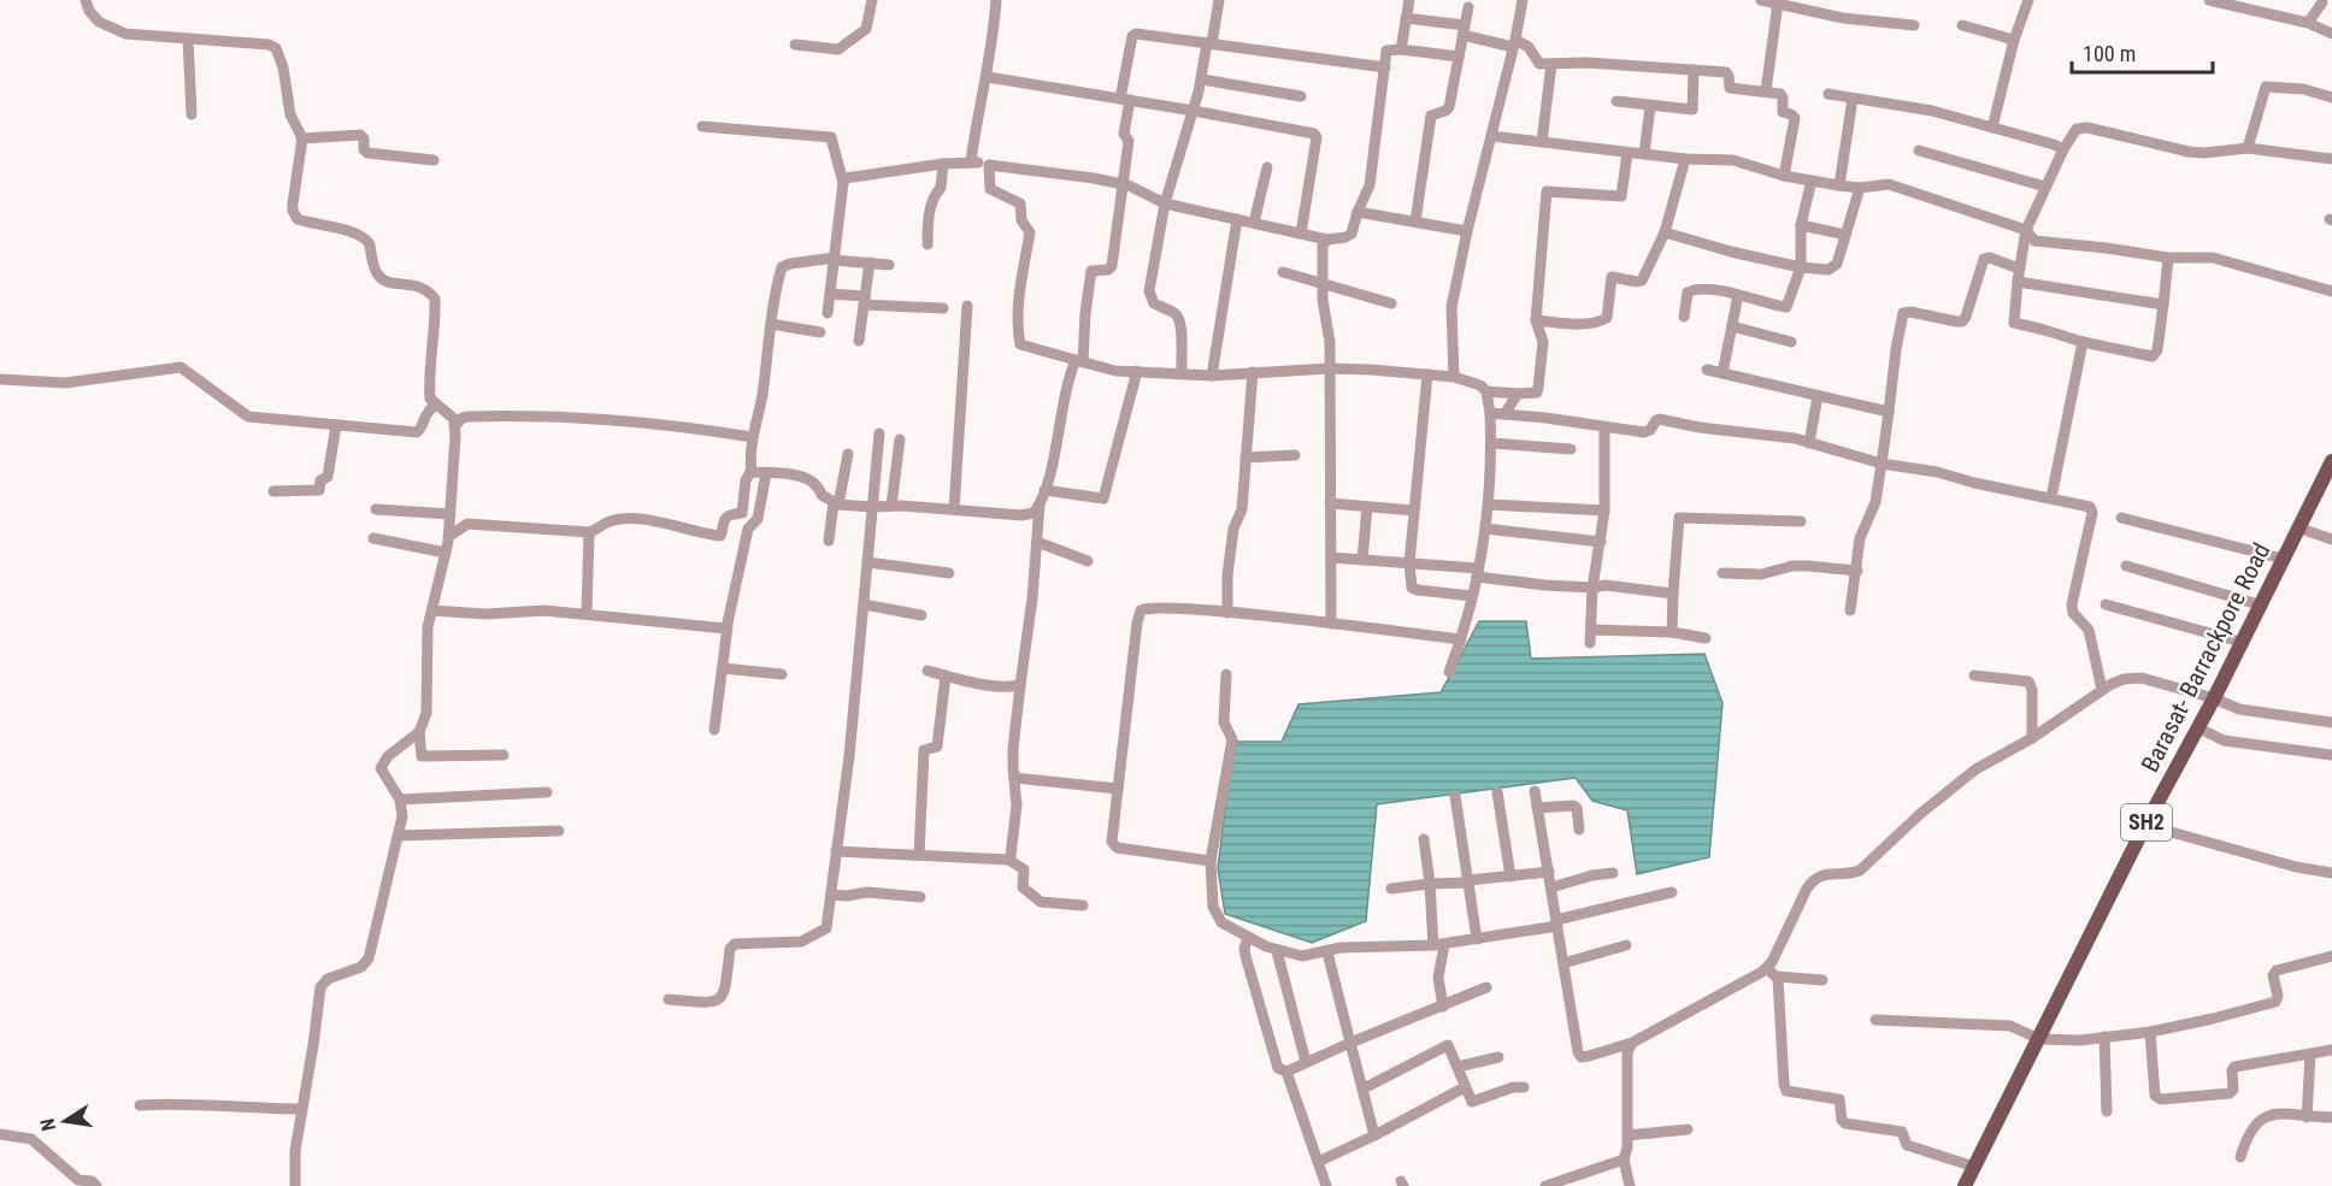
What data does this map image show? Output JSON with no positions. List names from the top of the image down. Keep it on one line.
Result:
{"streets":{"main road":["Barasat- Barrackpore Road","SH2"]},"scale_bar":"100 m","north":"left"}
